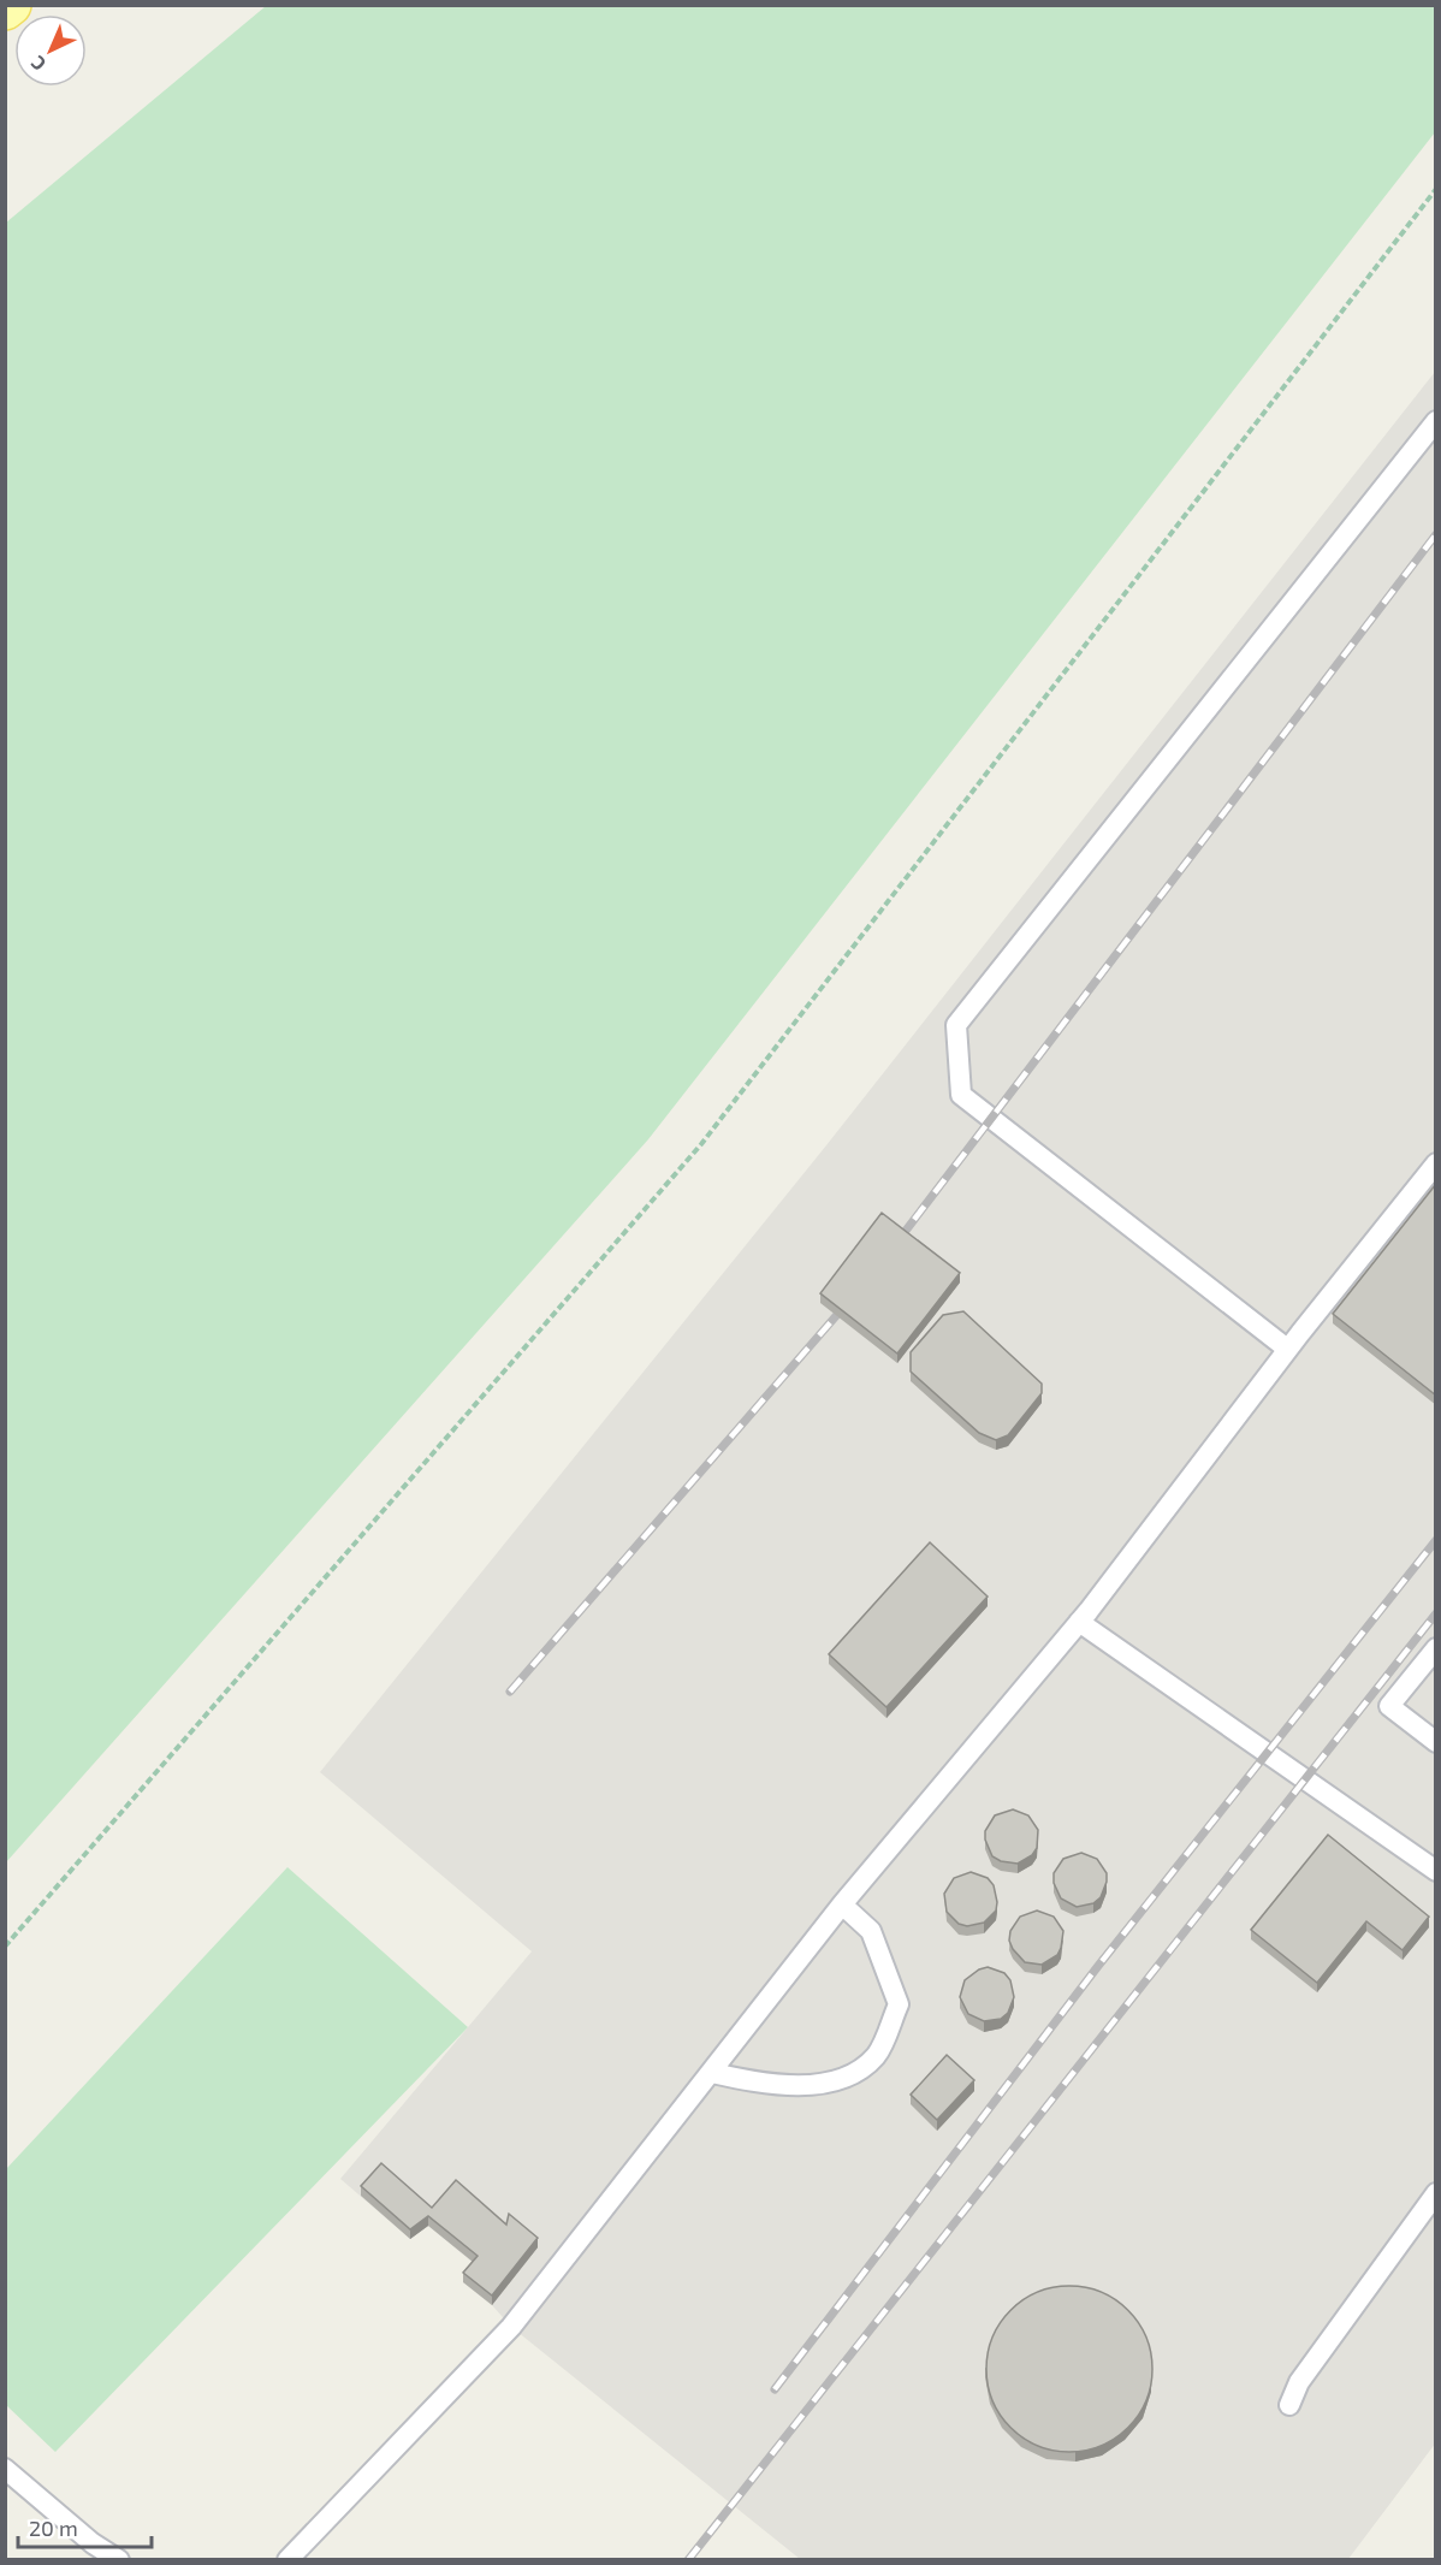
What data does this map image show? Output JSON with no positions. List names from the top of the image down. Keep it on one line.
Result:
{"scale_bar":"20 m","north":"bottom left"}
